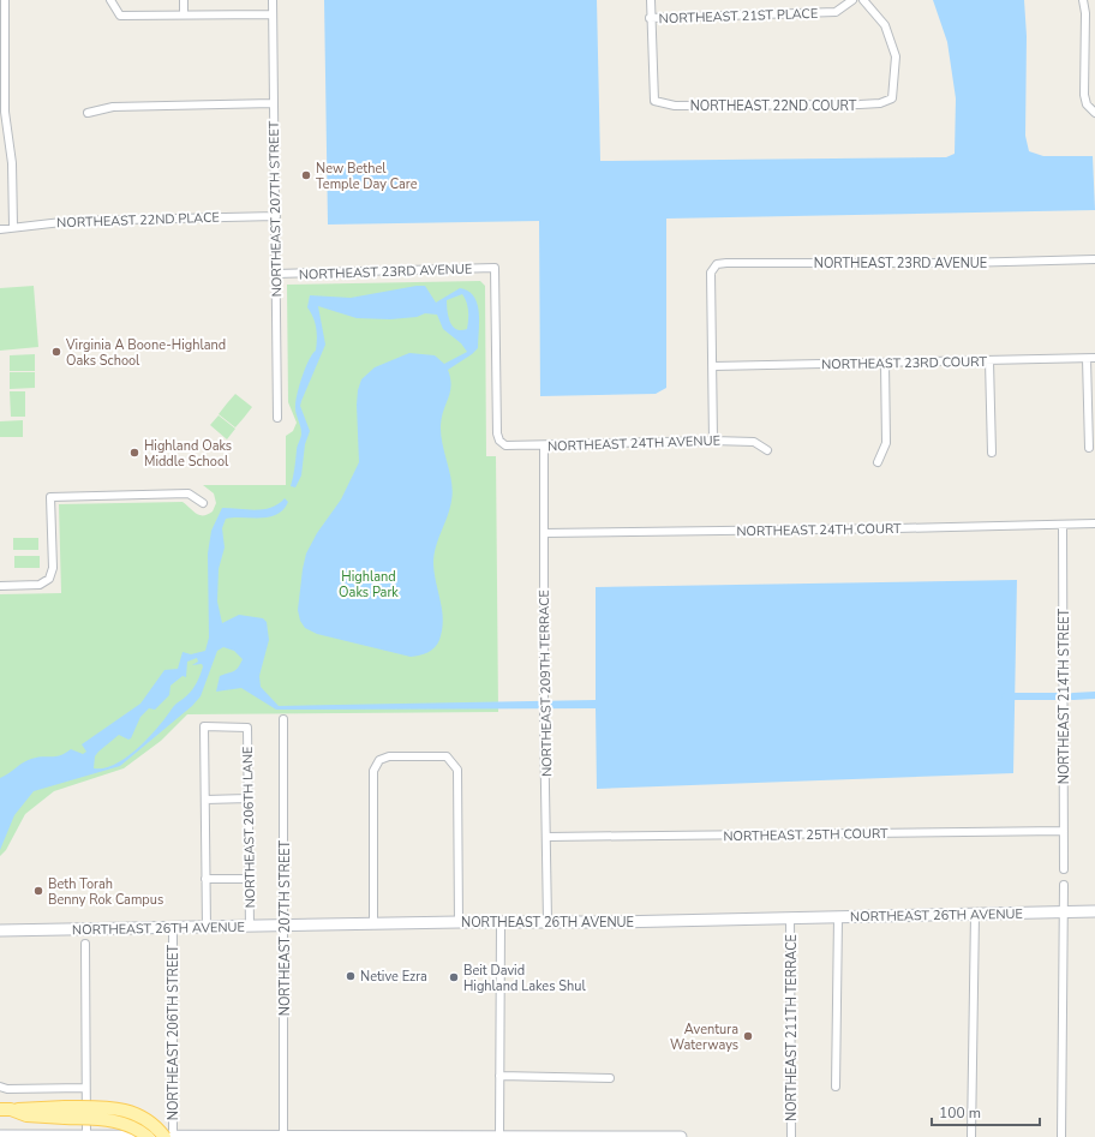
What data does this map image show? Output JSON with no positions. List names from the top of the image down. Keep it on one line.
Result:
{"streets":{"street":["NORTHEAST 21ST PLACE","NORTHEAST 22ND COURT","NORTHEAST 207TH STREET","NORTHEAST 22ND PLACE","NORTHEAST 23RD AVENUE","NORTHEAST 23RD COURT","NORTHEAST 24TH AVENUE","NORTHEAST 24TH COURT","NORTHEAST 209TH TERRACE","NORTHEAST 214TH STREET","NORTHEAST 206TH LANE","NORTHEAST 25TH COURT","NORTHEAST 26TH AVENUE","NORTHEAST 211TH TERRACE","NORTHEAST 206TH STREET"]},"crossings":[["NORTHEAST 21ST PLACE","NORTHEAST 22ND COURT"],["NORTHEAST 207TH STREET","NORTHEAST 22ND PLACE"],["NORTHEAST 207TH STREET","NORTHEAST 23RD AVENUE"],["NORTHEAST 207TH STREET","NORTHEAST 26TH AVENUE"],["NORTHEAST 23RD AVENUE","NORTHEAST 23RD COURT"],["NORTHEAST 23RD AVENUE","NORTHEAST 24TH AVENUE"],["NORTHEAST 24TH AVENUE","NORTHEAST 209TH TERRACE"],["NORTHEAST 24TH COURT","NORTHEAST 209TH TERRACE"],["NORTHEAST 24TH COURT","NORTHEAST 214TH STREET"],["NORTHEAST 209TH TERRACE","NORTHEAST 25TH COURT"],["NORTHEAST 209TH TERRACE","NORTHEAST 26TH AVENUE"],["NORTHEAST 214TH STREET","NORTHEAST 25TH COURT"],["NORTHEAST 206TH LANE","NORTHEAST 26TH AVENUE"],["NORTHEAST 26TH AVENUE","NORTHEAST 211TH TERRACE"],["NORTHEAST 26TH AVENUE","NORTHEAST 206TH STREET"]],"parks":["Highland Oaks Park"],"places":["New Bethel Temple Day Care","Virginia A Boone-Highland Oaks School","Highland Oaks Middle School","Beth Torah Benny Rok Campus","Netive Ezra","Beit David Highland Lakes Shul","Aventura Waterways"],"scale_bar":"100 m"}
